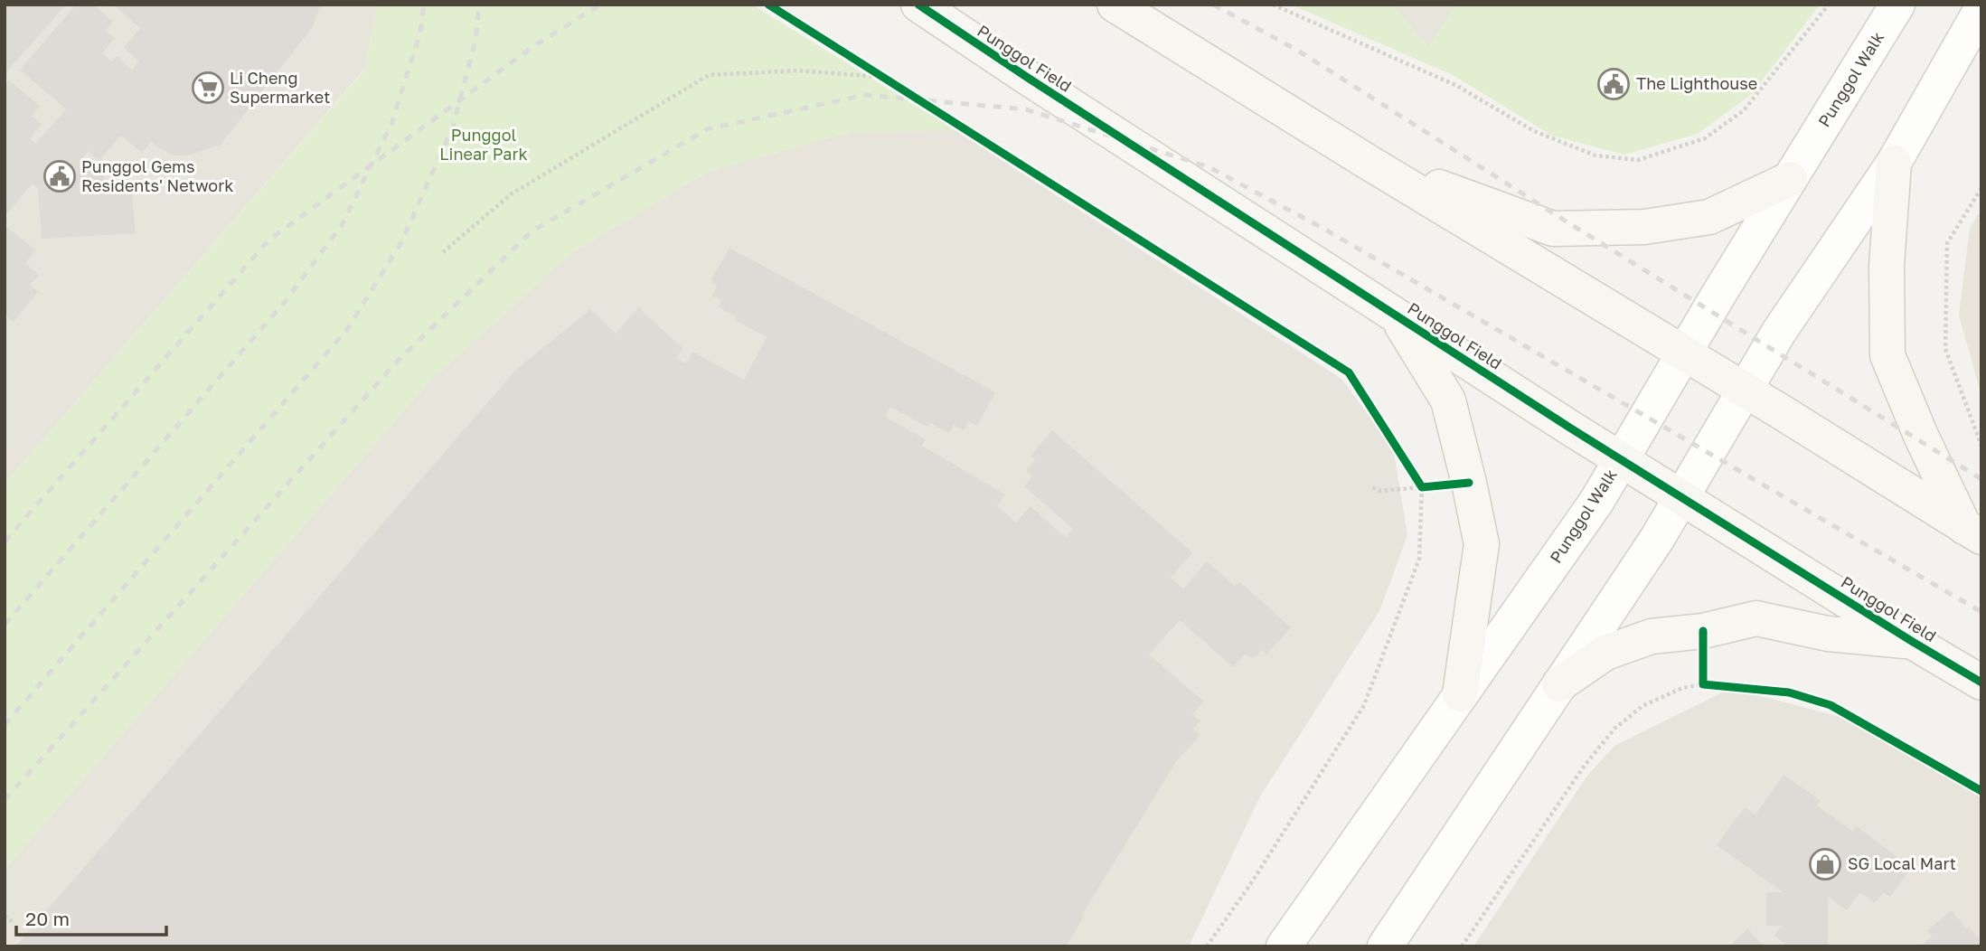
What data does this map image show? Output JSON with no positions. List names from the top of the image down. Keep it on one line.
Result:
{"streets":{"street":["Punggol Field","Punggol Walk"]},"crossings":[["Punggol Field","Punggol Walk"]],"parks":["Punggol Linear Park"],"places":{"public building":["The Lighthouse","Punggol Gems Residents' Network"],"supermarket":["Li Cheng Supermarket"],"shop":["SG Local Mart"]},"scale_bar":"20 m"}
